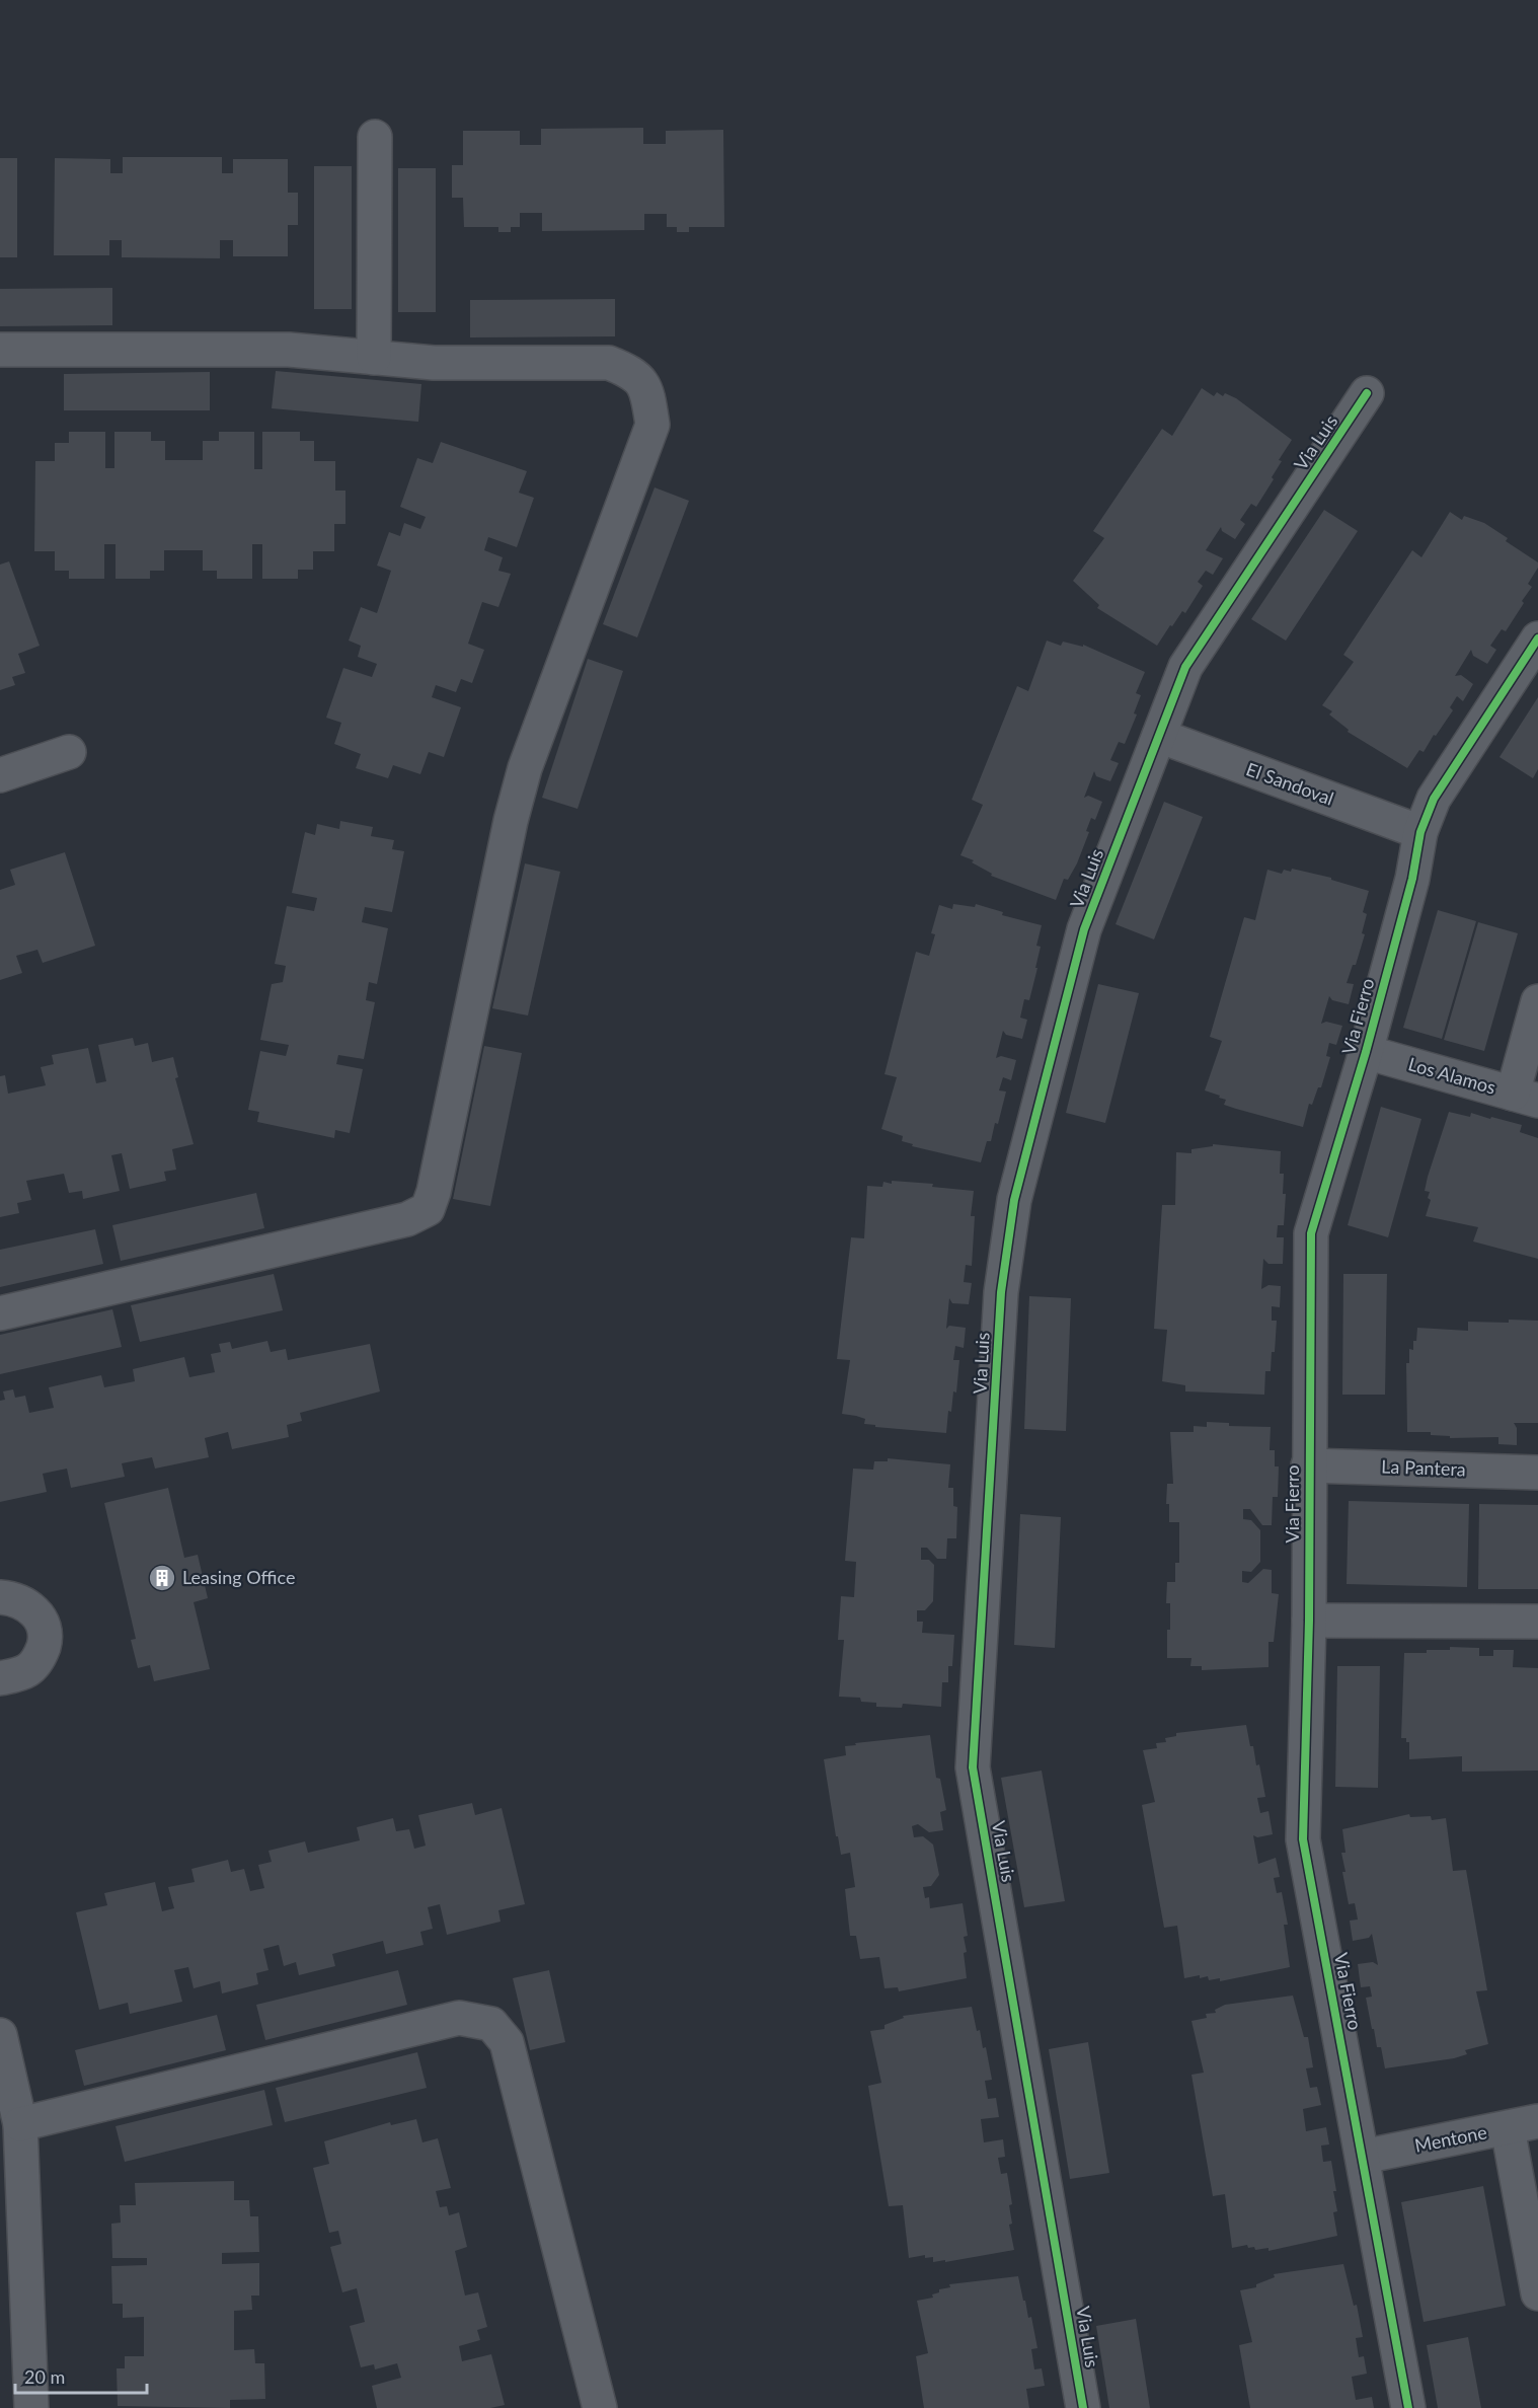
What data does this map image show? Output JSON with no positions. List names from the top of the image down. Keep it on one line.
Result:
{"streets":{"street":["Via Luis","El Sandoval","Via Fierro","Los Alamos","La Pantera","Mentone"]},"crossings":[["Via Luis","El Sandoval"],["El Sandoval","Via Fierro"],["Via Fierro","Los Alamos"],["Via Fierro","La Pantera"],["Via Fierro","Mentone"]],"places":{"building":["Leasing Office"]},"scale_bar":"20 m"}
